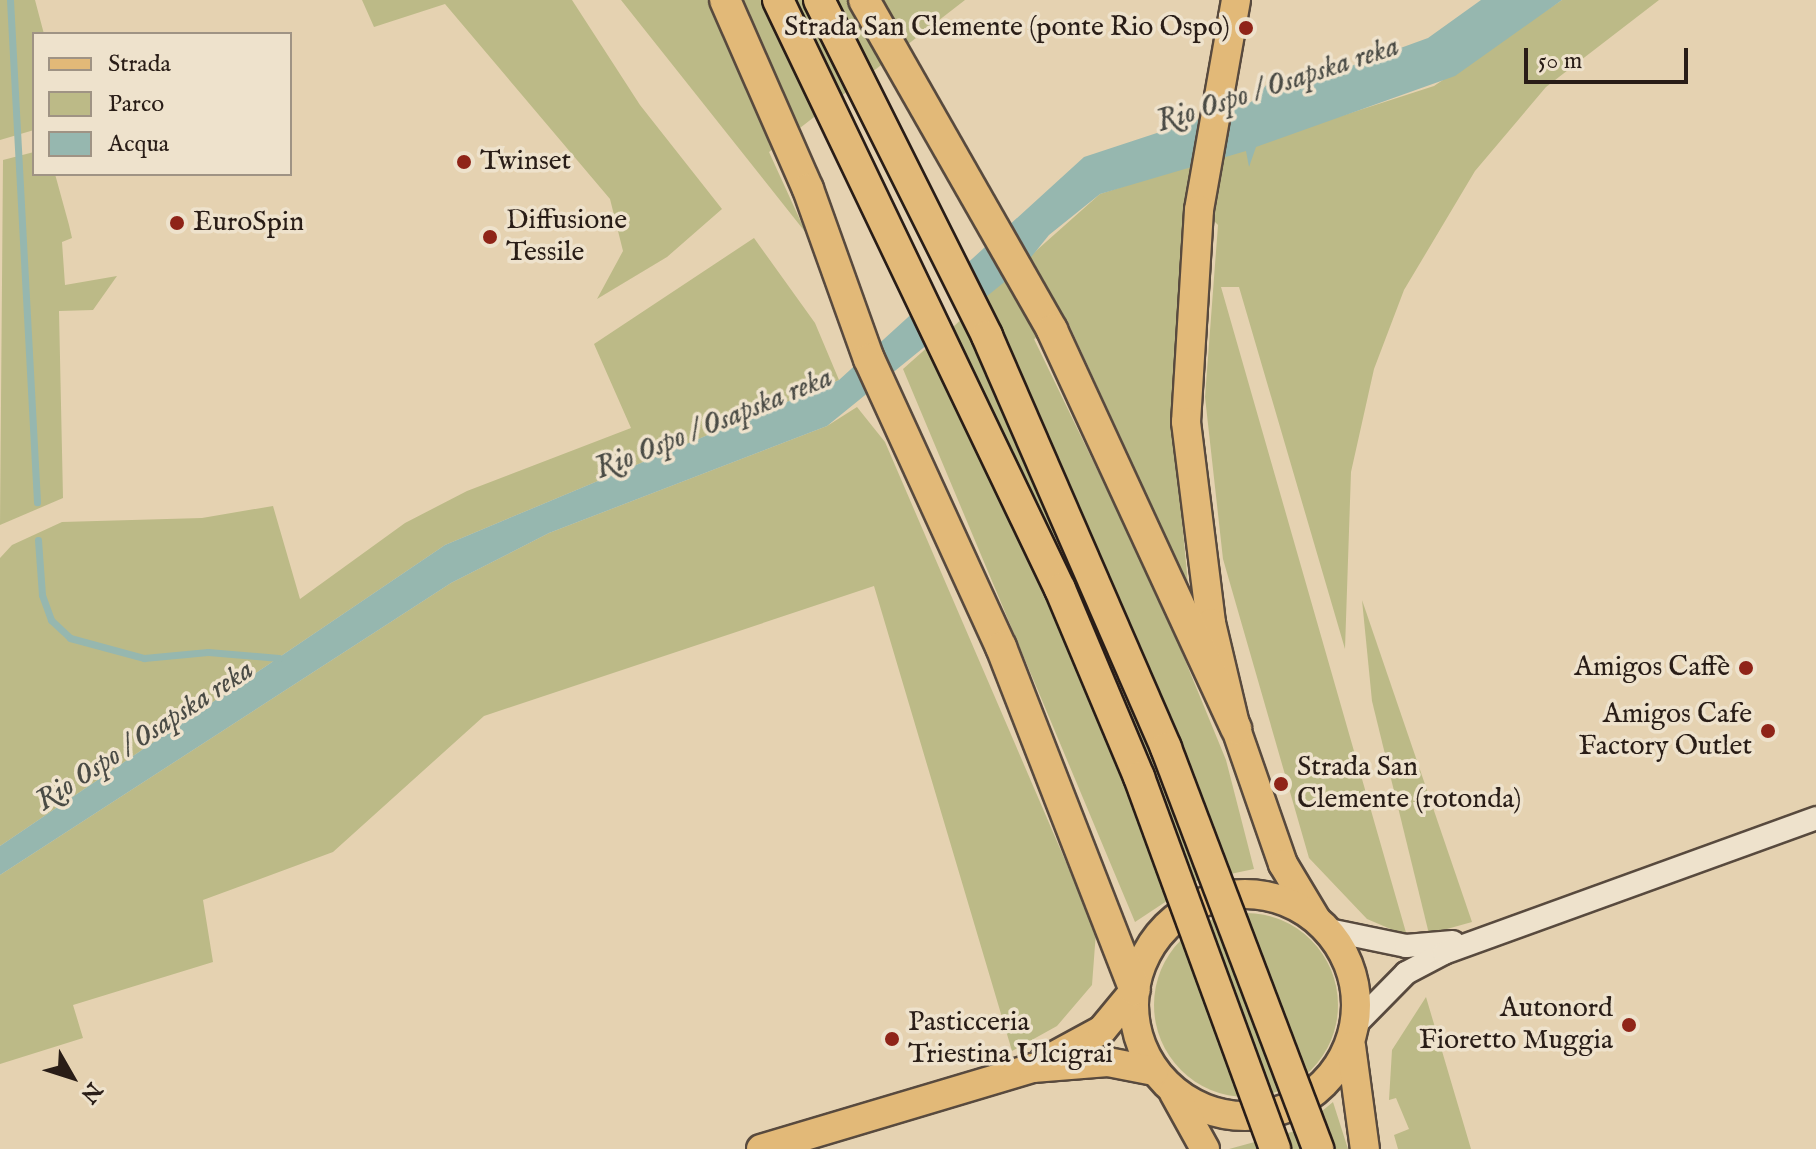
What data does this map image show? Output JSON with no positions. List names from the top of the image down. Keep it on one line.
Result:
{"water":["Rio Ospo / Osapska reka"],"places":["Strada San Clemente (ponte Rio Ospo)","Twinset","EuroSpin","Diffusione Tessile","Amigos Caffè","Amigos Cafe Factory Outlet","Strada San Clemente (rotonda)","Autonord Fioretto Muggia","Pasticceria Triestina Ulcigrai"],"legend":["Strada","Parco","Acqua"],"scale_bar":"50 m","north":"bottom right"}
